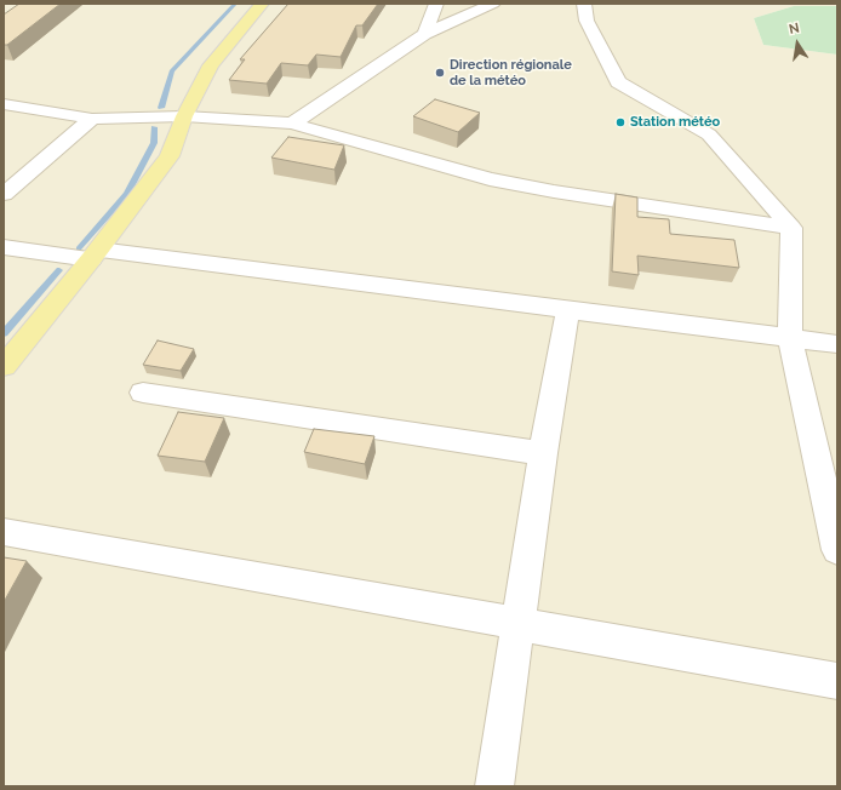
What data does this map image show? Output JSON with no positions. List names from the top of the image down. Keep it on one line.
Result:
{"places":["Direction régionale de la météo","Station météo"],"north":"top"}
